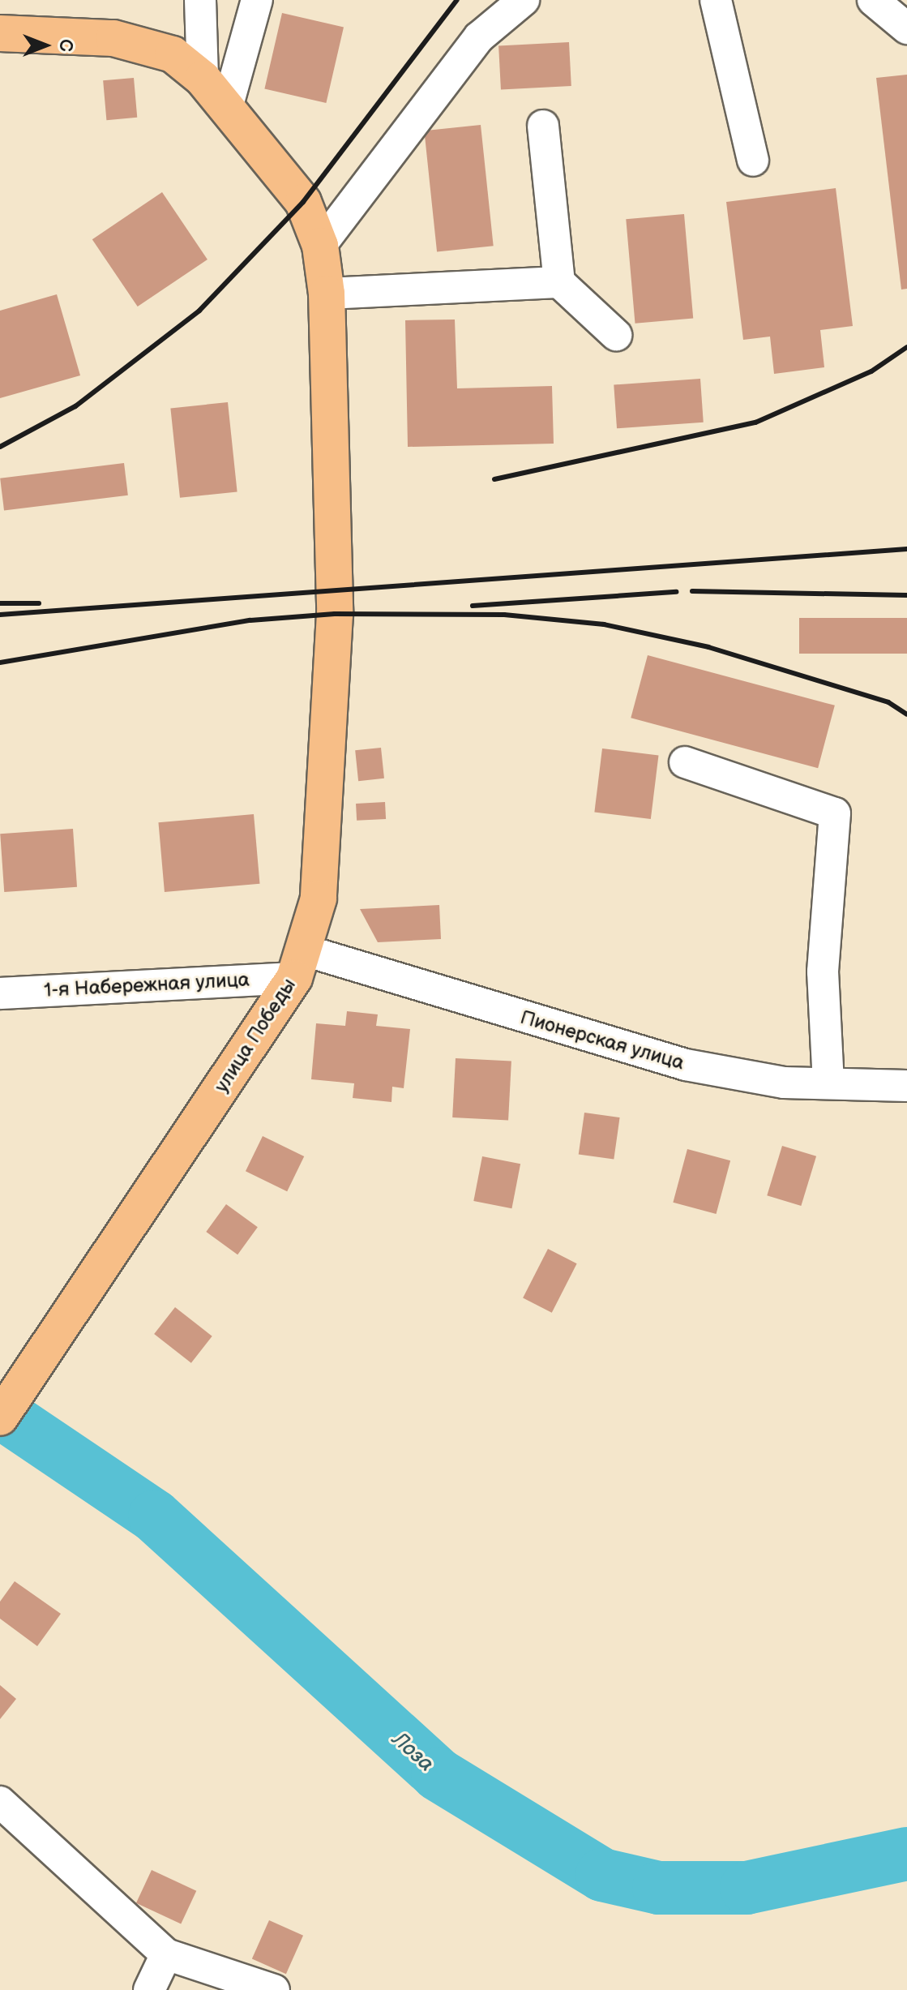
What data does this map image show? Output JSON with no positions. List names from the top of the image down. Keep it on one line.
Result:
{"streets":{"main road":["улица Победы"],"street":["1-я Набережная улица","Пионерская улица"]},"crossings":[["1-я Набережная улица","улица Победы"],["1-я Набережная улица","Пионерская улица"],["улица Победы","Пионерская улица"]],"water":["Лоза"],"north":"right"}
